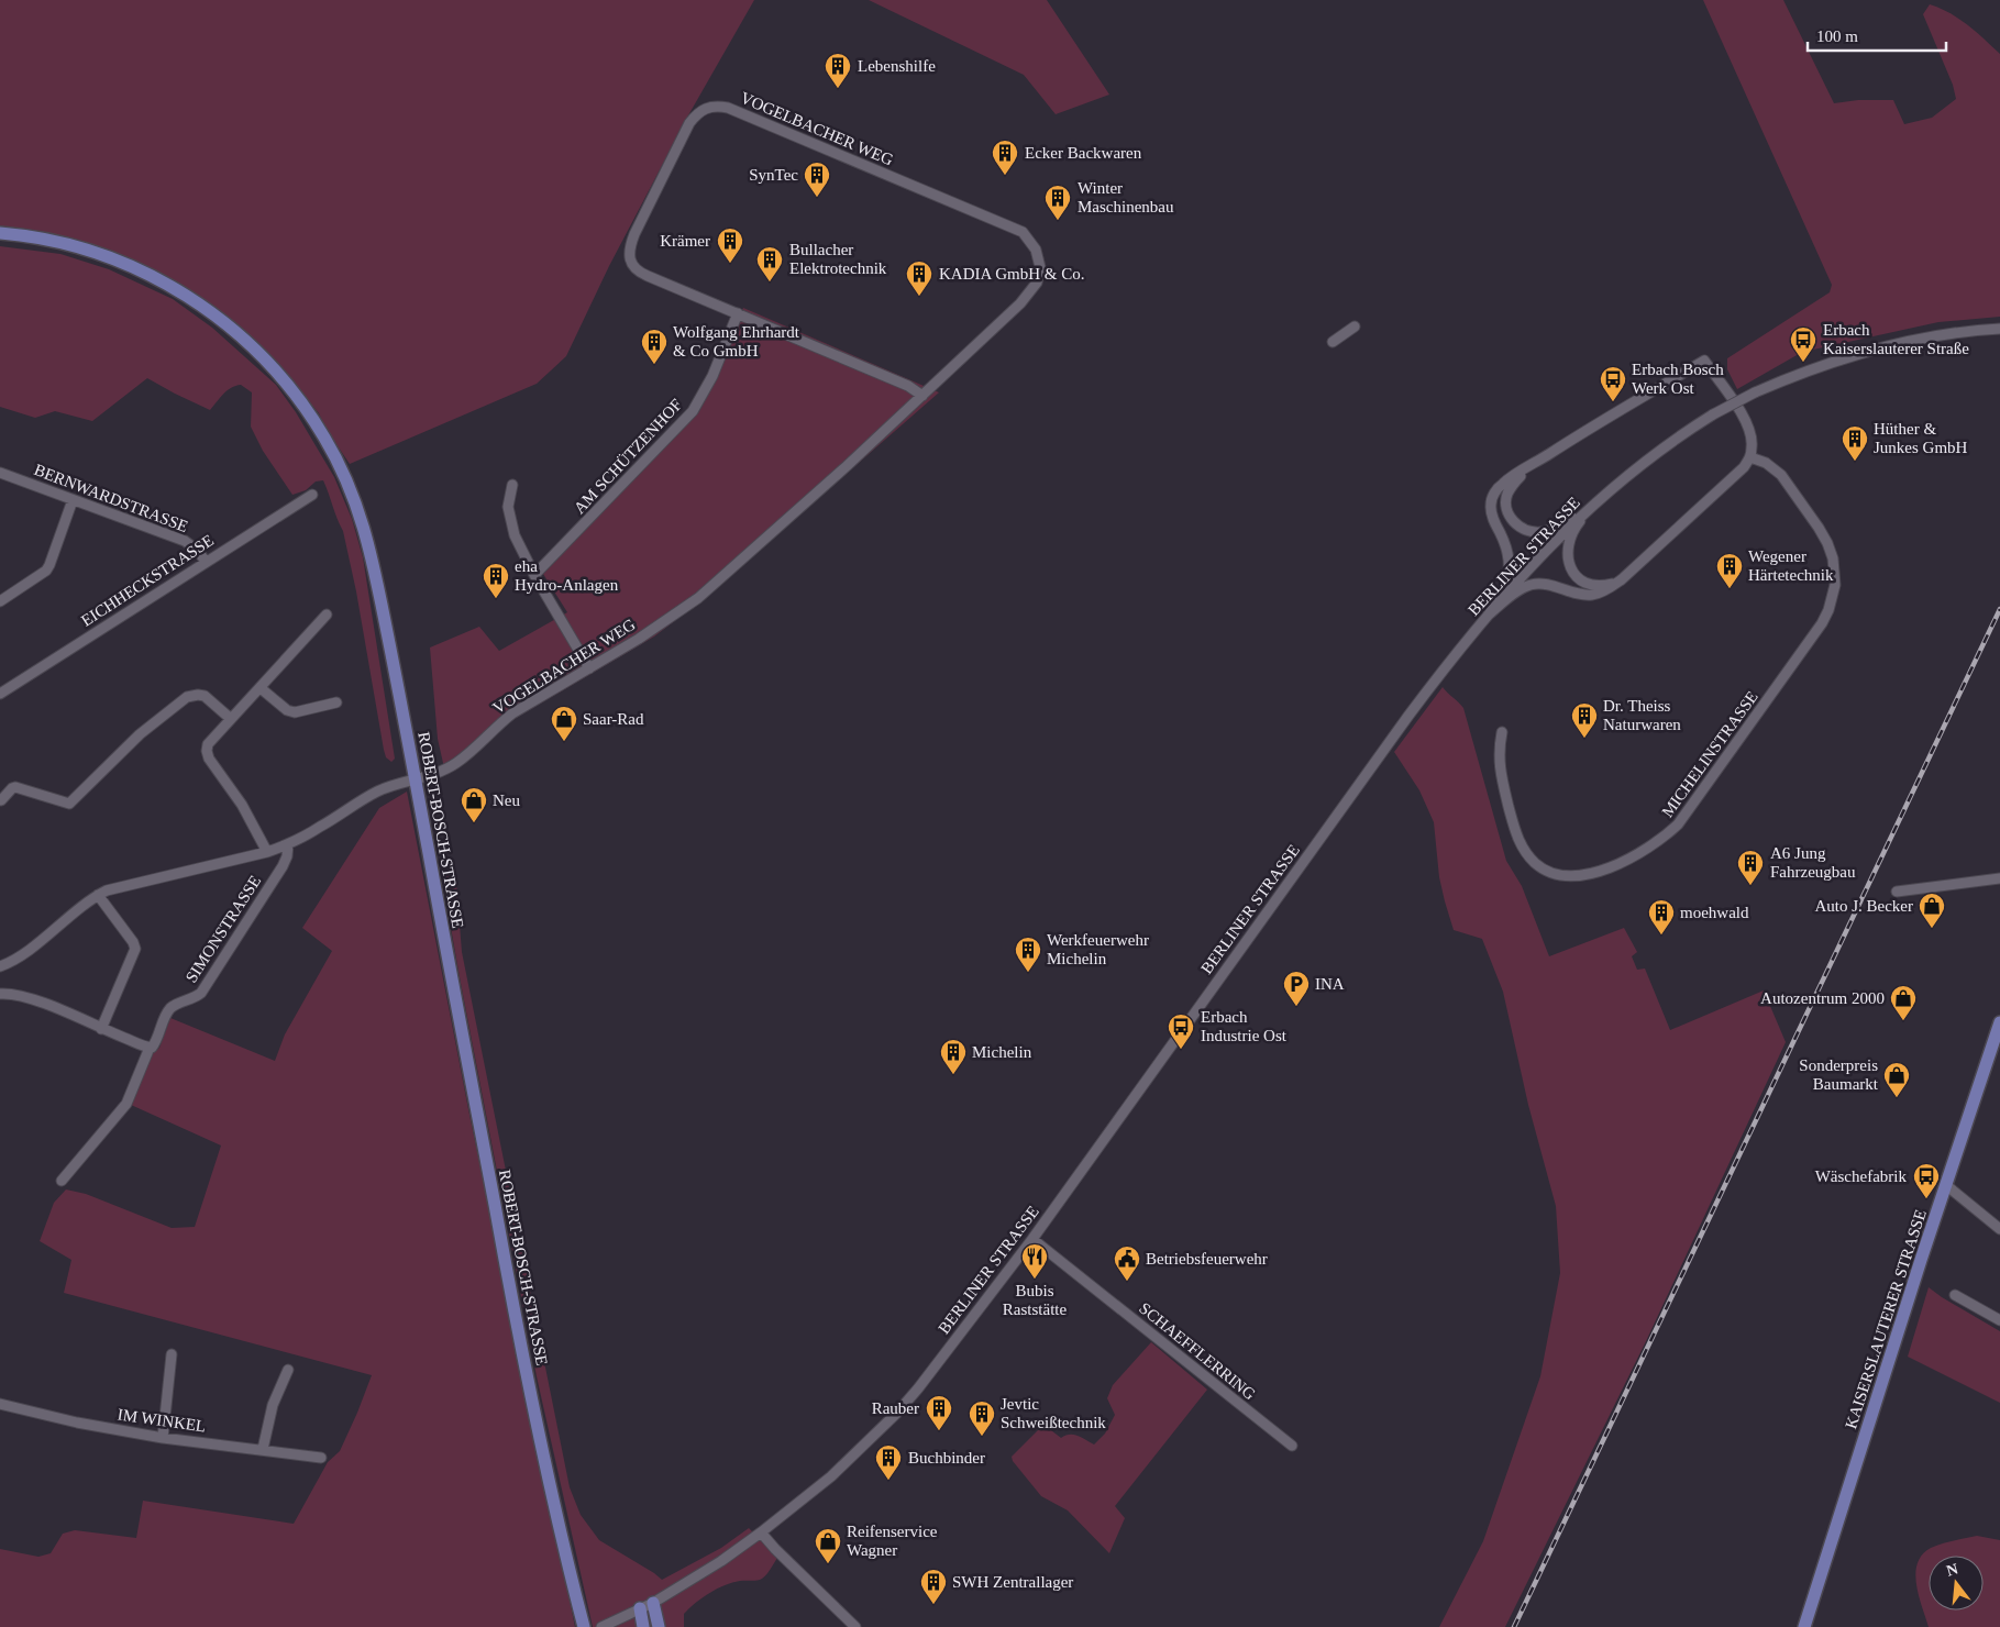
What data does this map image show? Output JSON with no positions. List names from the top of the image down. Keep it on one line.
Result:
{"streets":{"main road":["ROBERT-BOSCH-STRASSE","KAISERSLAUTERER STRASSE"],"street":["VOGELBACHER WEG","AM SCHÜTZENHOF","BERNWARDSTRASSE","BERLINER STRASSE","EICHHECKSTRASSE","MICHELINSTRASSE","SIMONSTRASSE","SCHAEFFLERRING","IM WINKEL"]},"crossings":[["VOGELBACHER WEG","AM SCHÜTZENHOF"],["VOGELBACHER WEG","ROBERT-BOSCH-STRASSE"],["VOGELBACHER WEG","SIMONSTRASSE"],["BERNWARDSTRASSE","EICHHECKSTRASSE"],["BERLINER STRASSE","SCHAEFFLERRING"]],"places":{"building":["Lebenshilfe","Ecker Backwaren","SynTec","Winter Maschinenbau","Krämer","Bullacher Elektrotechnik","KADIA GmbH & Co.","Wolfgang Ehrhardt & Co GmbH","Hüther & Junkes GmbH","Wegener Härtetechnik","eha Hydro-Anlagen","Dr. Theiss Naturwaren","A6 Jung Fahrzeugbau","moehwald","Werkfeuerwehr Michelin","Michelin","Rauber","Jevtic Schweißtechnik","Buchbinder","SWH Zentrallager"],"bus stop":["Erbach Kaiserslauterer Straße","Erbach Bosch Werk Ost","Erbach Industrie Ost","Wäschefabrik"],"shop":["Saar-Rad","Neu","Auto J. Becker","Autozentrum 2000","Sonderpreis Baumarkt","Reifenservice Wagner"],"parking":["INA"],"restaurant":["Bubis Raststätte"],"public building":["Betriebsfeuerwehr"]},"scale_bar":"100 m","north":"top"}
